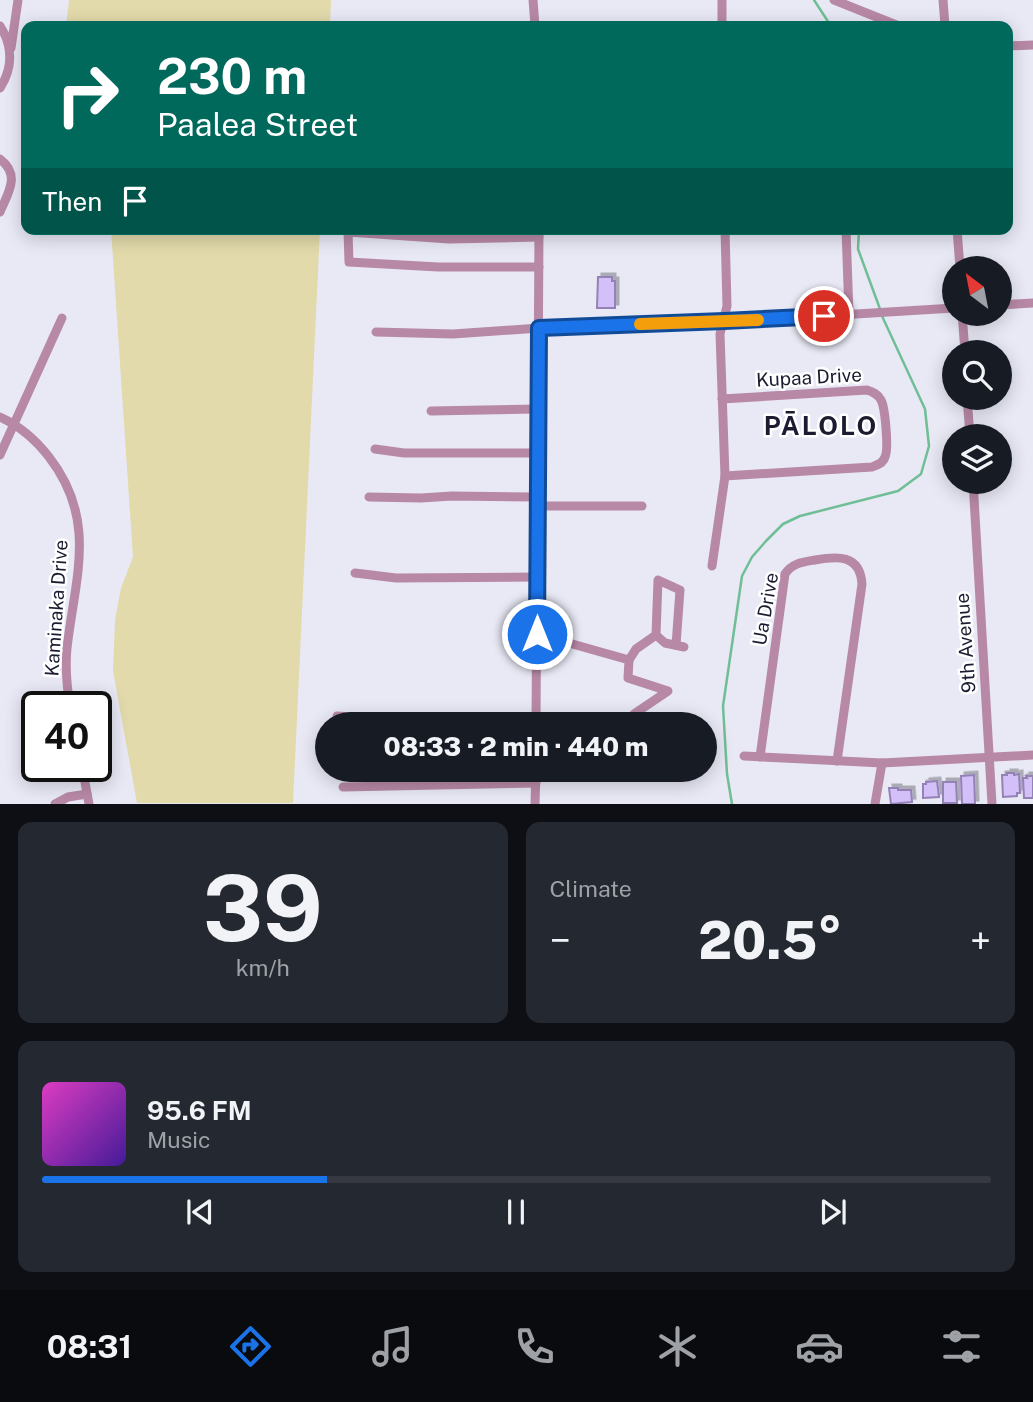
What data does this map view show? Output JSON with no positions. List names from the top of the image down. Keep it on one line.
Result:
{"streets":{"street":["Kupaa Drive","Kaminaka Drive","Ua Drive","9th Avenue"]},"districts":["PĀLOLO"],"north":"top left","page":{"turn":["230 m","Paalea Street"],"then":"Then","limit":"40","trip":"08:33 · 2 min · 440 m","tile":[["39","km/h"],"Climate"],"heat":["−","20.5°","+"],"song":["95.6 FM","Music"],"tabs":"08:31"}}
